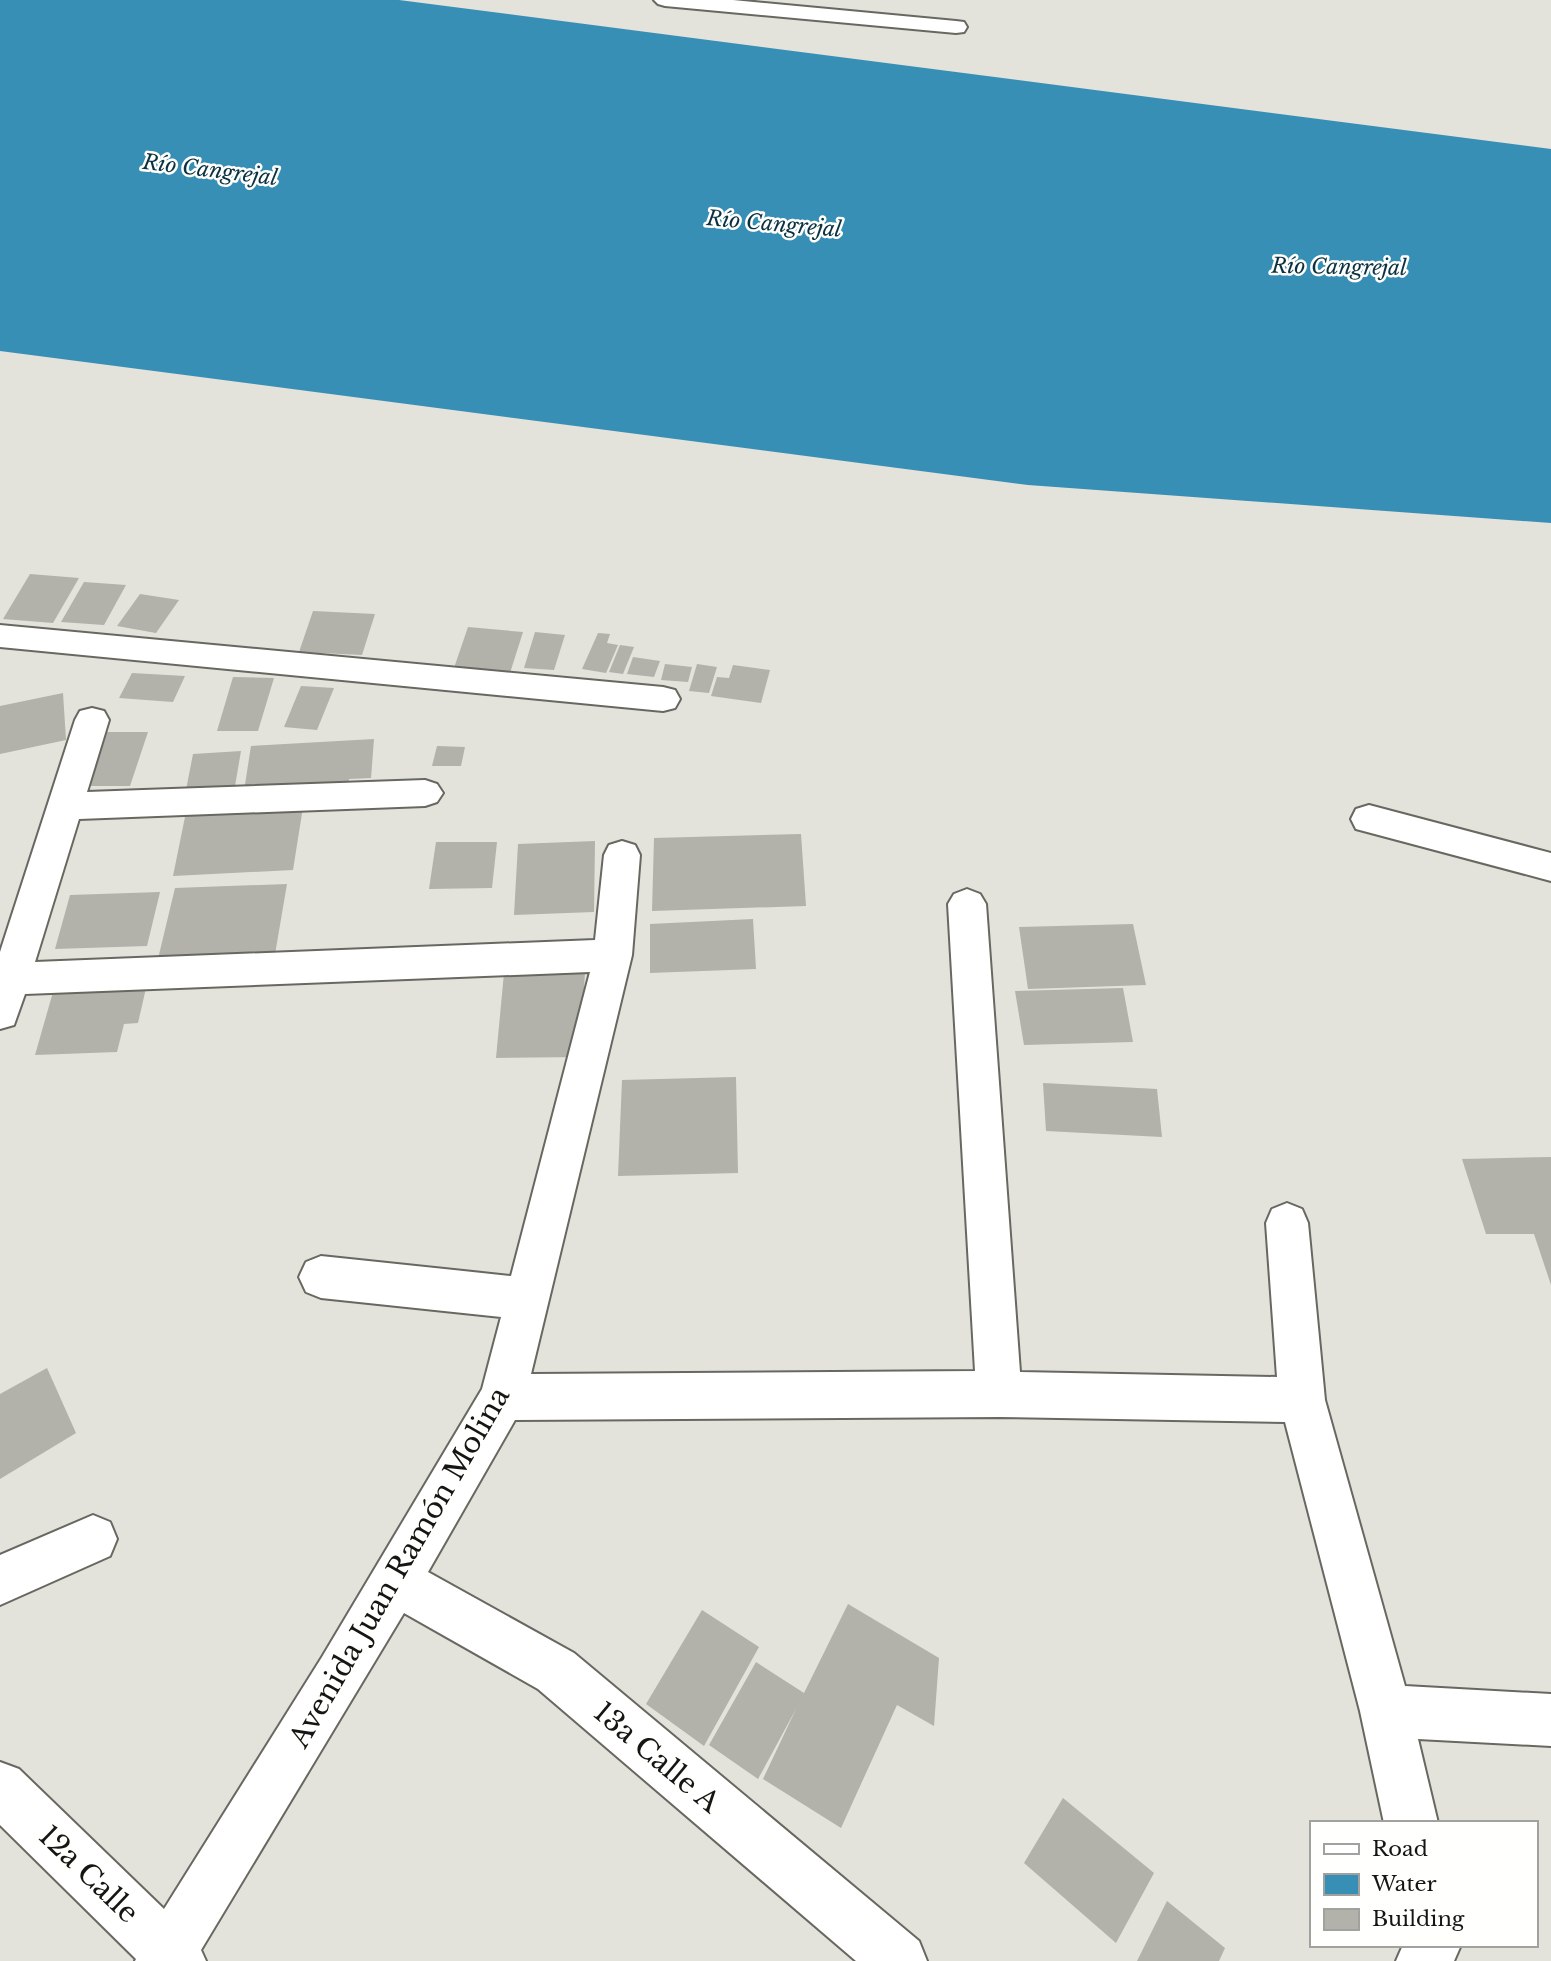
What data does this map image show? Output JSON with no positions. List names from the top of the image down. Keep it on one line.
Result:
{"streets":{"street":["Avenida Juan Ramón Molina","13a Calle A","12a Calle"]},"crossings":[["Avenida Juan Ramón Molina","13a Calle A"],["Avenida Juan Ramón Molina","12a Calle"]],"water":["Río Cangrejal"],"legend":["Road","Water","Building"]}
